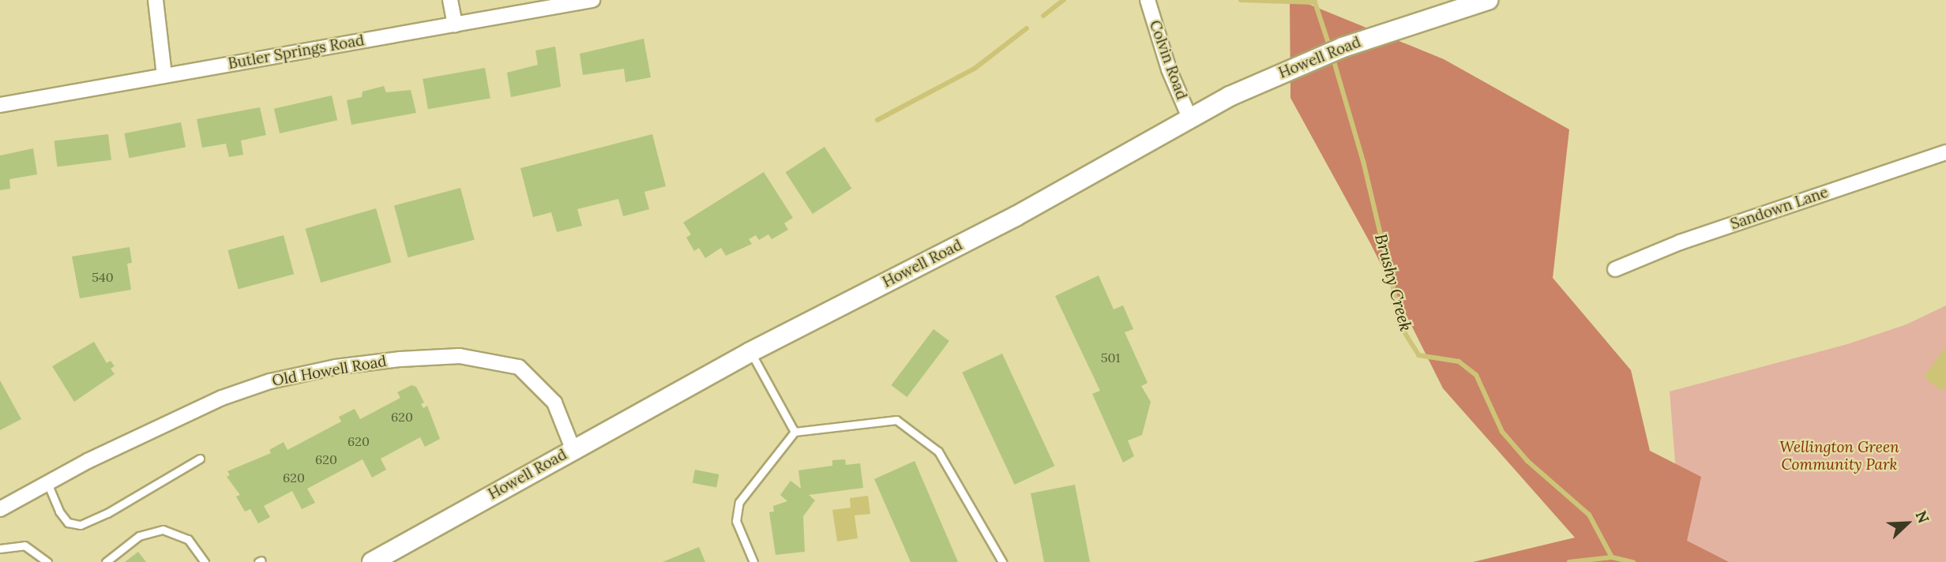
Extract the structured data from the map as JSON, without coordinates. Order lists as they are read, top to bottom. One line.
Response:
{"streets":{"main road":["Howell Road"],"street":["Butler Springs Road","Colvin Road","Sandown Lane","Old Howell Road"]},"crossings":[["Howell Road","Colvin Road"],["Howell Road","Old Howell Road"]],"water":["Brushy Creek"],"parks":["Wellington Green Community Park"],"house_numbers":["540","501","620","620","620","620"],"north":"top right"}
